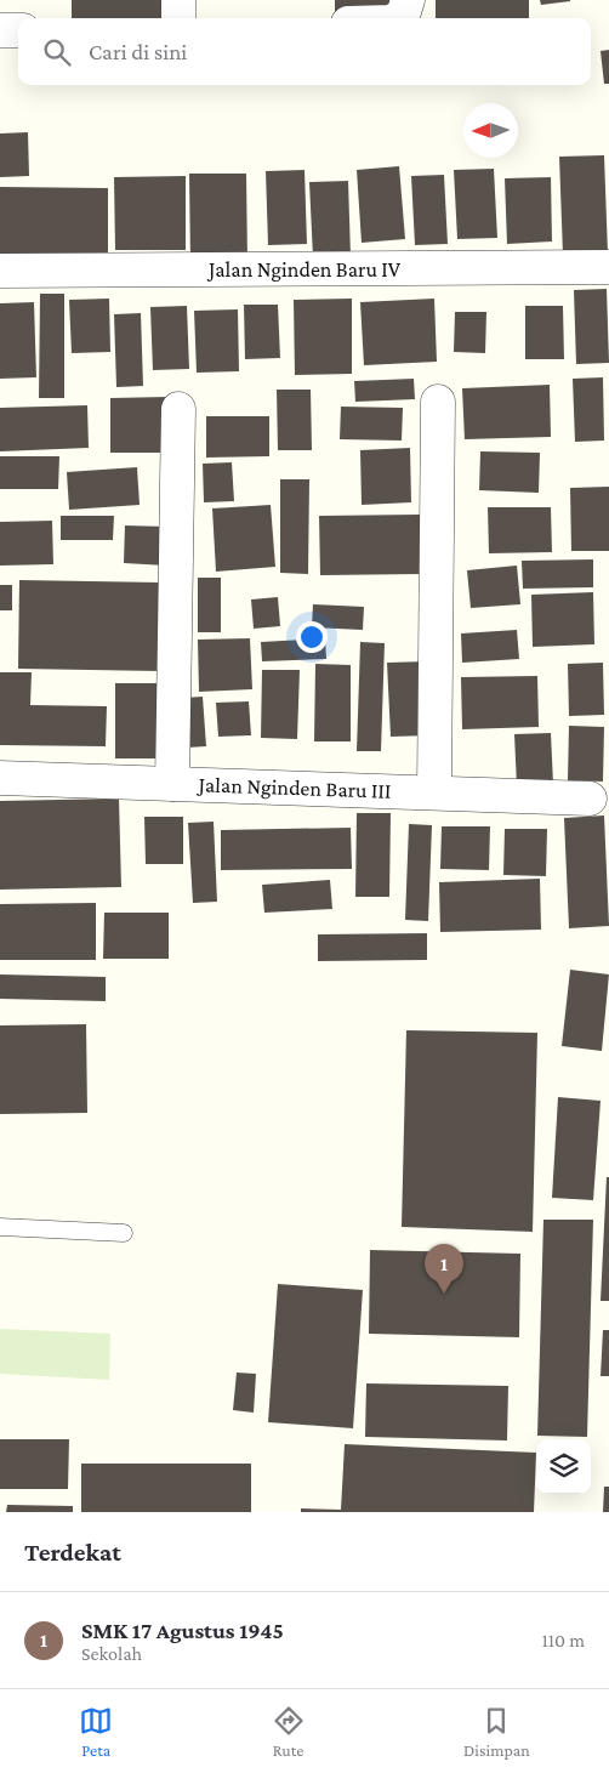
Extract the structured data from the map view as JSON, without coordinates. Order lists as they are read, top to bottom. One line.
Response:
{"streets":{"street":["Jalan Nginden Baru IV","Jalan Nginden Baru III"]},"north":"left","page":{"search":"Cari di sini","pins":"1","heading":"Terdekat","list":[{"mark":"1","name":"SMK 17 Agustus 1945","note":"Sekolah","value":"110 m"}],"nav":["Peta","Rute","Disimpan"]}}
